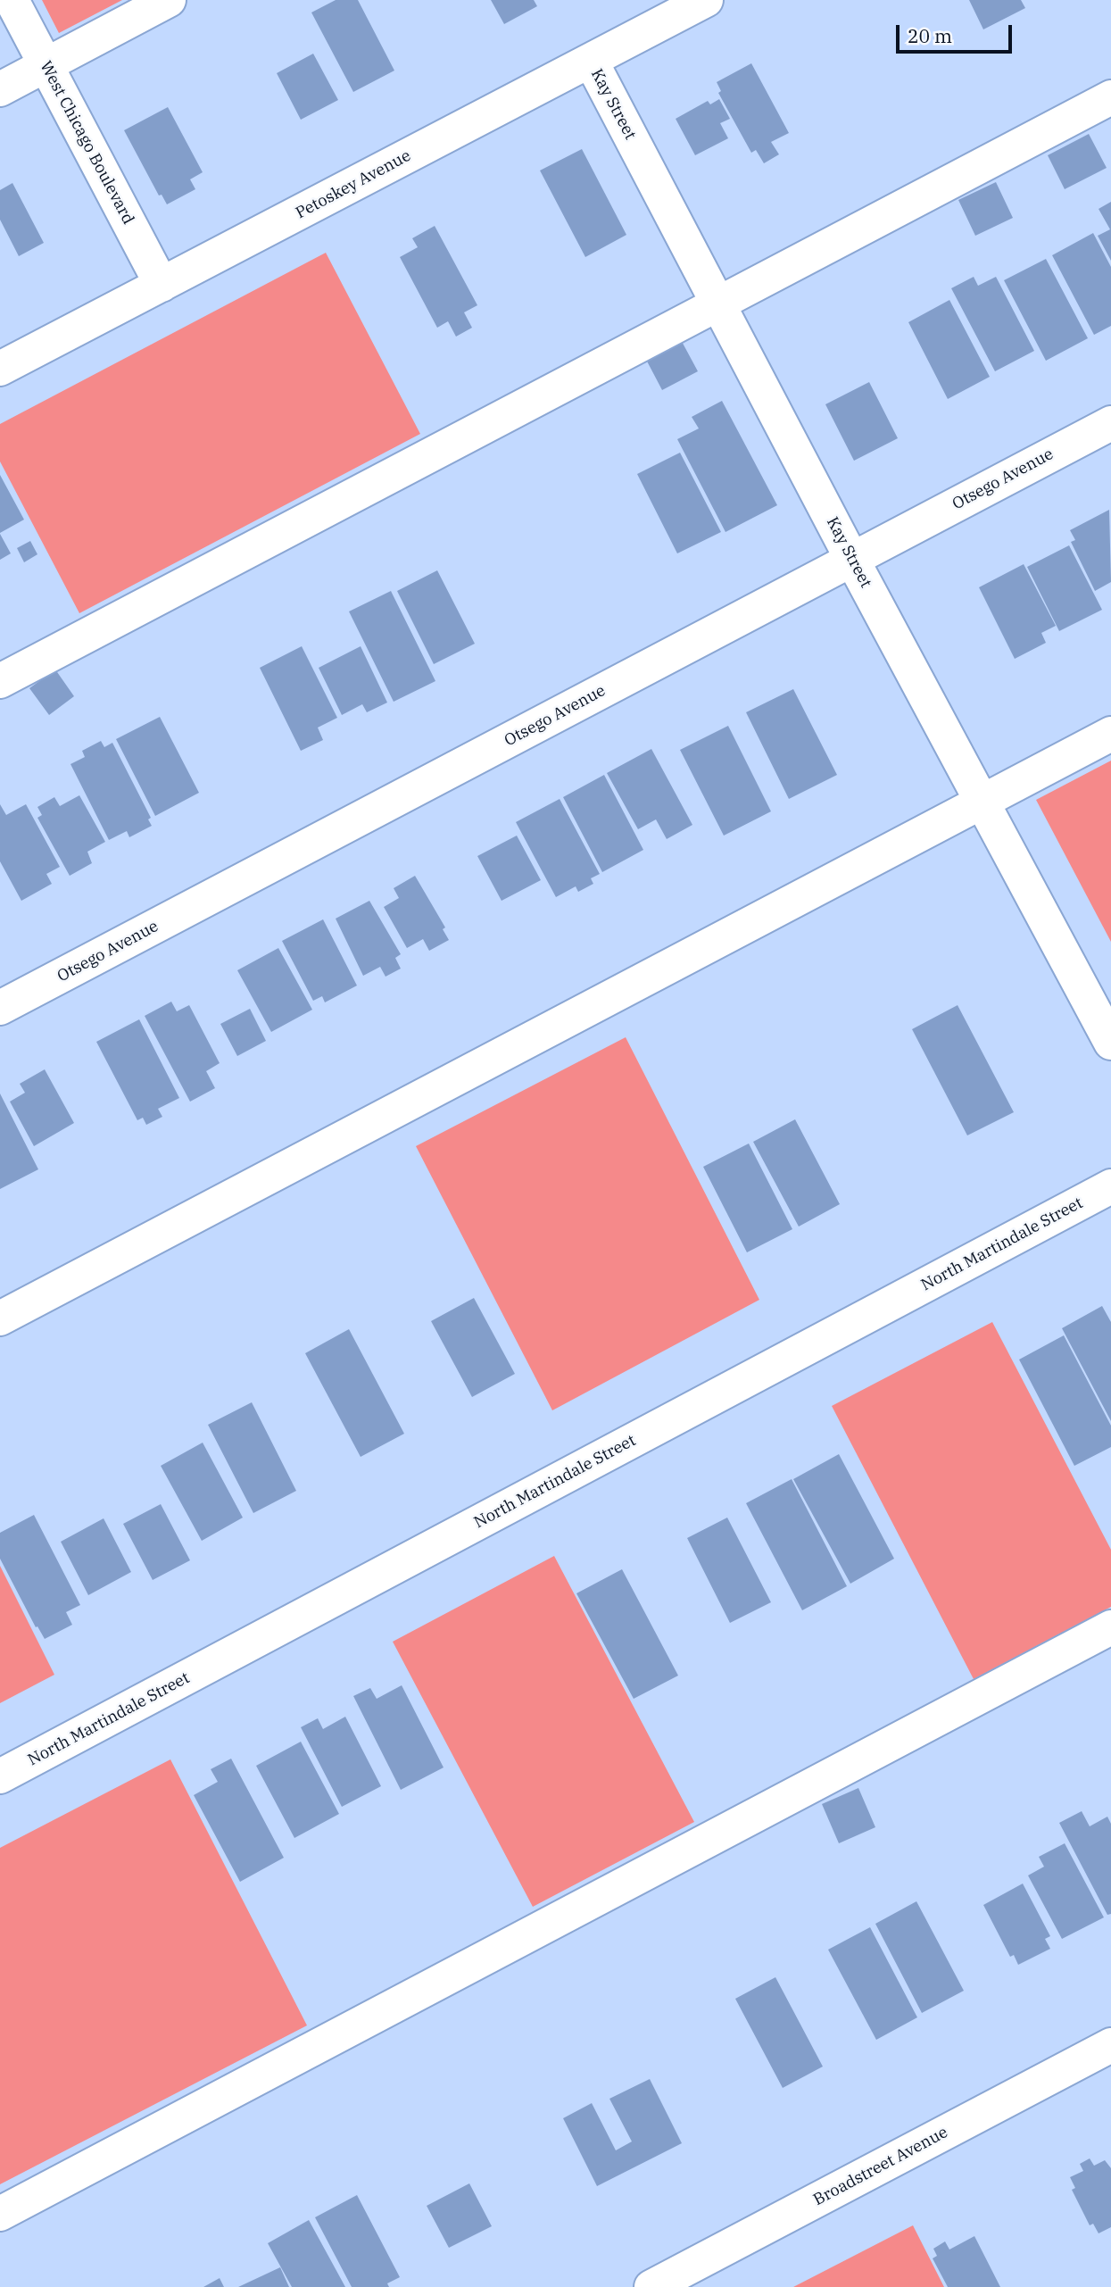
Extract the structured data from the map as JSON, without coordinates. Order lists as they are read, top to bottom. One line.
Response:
{"streets":{"street":["Kay Street","West Chicago Boulevard","Petoskey Avenue","Otsego Avenue","North Martindale Street","Broadstreet Avenue"]},"crossings":[["Kay Street","Petoskey Avenue"],["Kay Street","Otsego Avenue"],["West Chicago Boulevard","Petoskey Avenue"]],"scale_bar":"20 m"}
